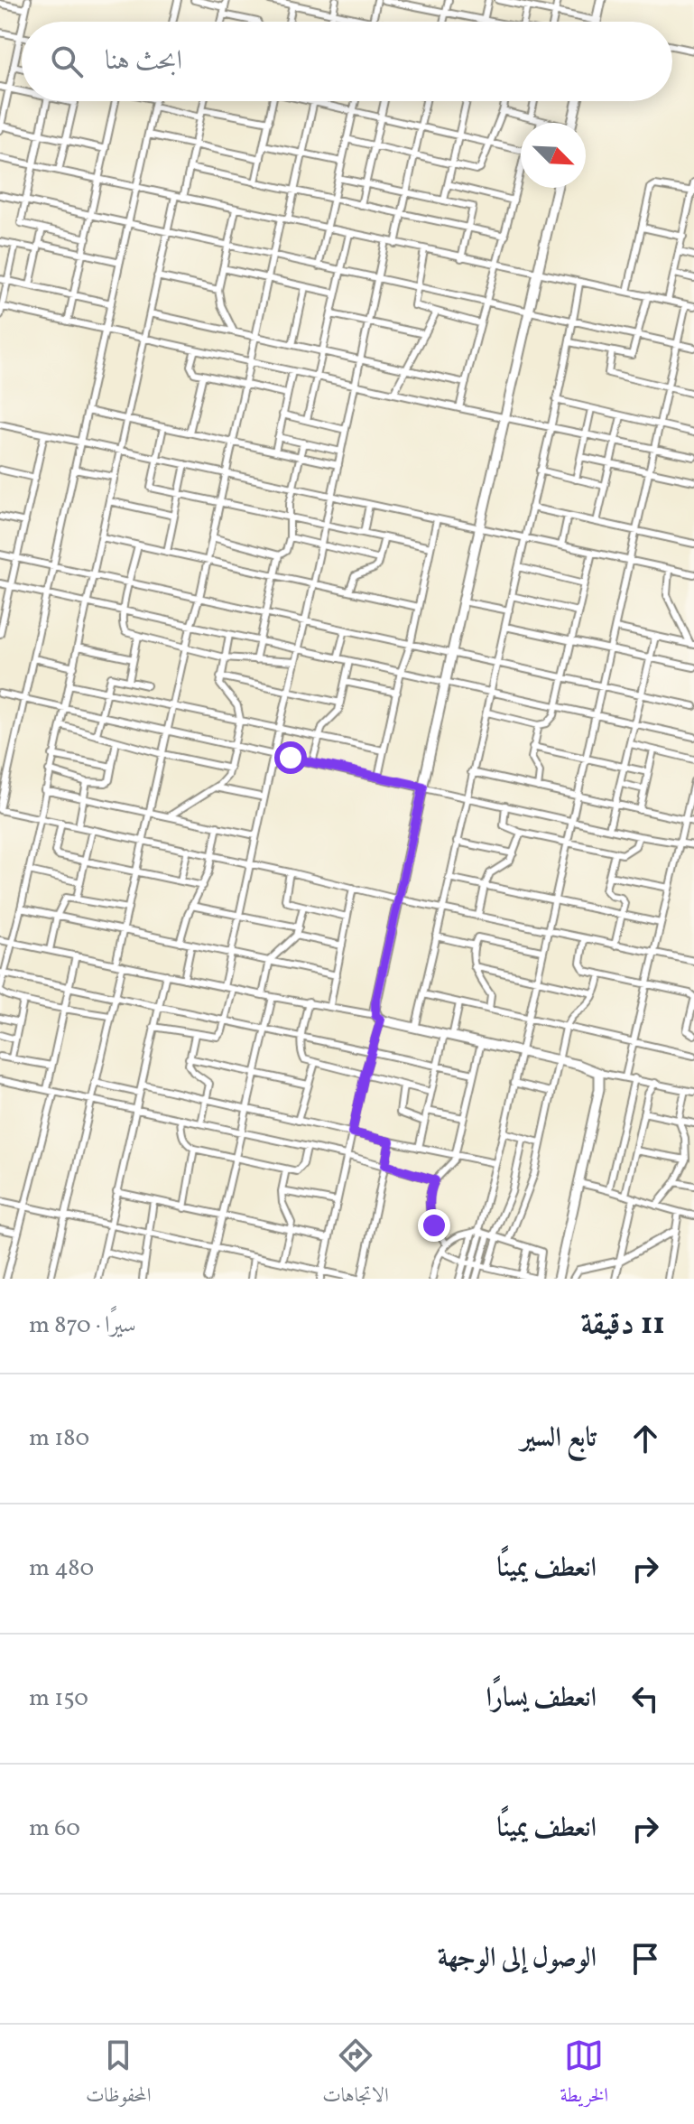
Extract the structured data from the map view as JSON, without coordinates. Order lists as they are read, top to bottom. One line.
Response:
{"north":"bottom right","page":{"search":"ابحث هنا","heading":["11 دقيقة","سيرًا · 870 m"],"list":[["تابع السير","180 m"],["انعطف يمينًا","480 m"],["انعطف يسارًا","150 m"],["انعطف يمينًا","60 m"],"الوصول إلى الوجهة"],"nav":["الخريطة","الاتجاهات","المحفوظات"]}}
